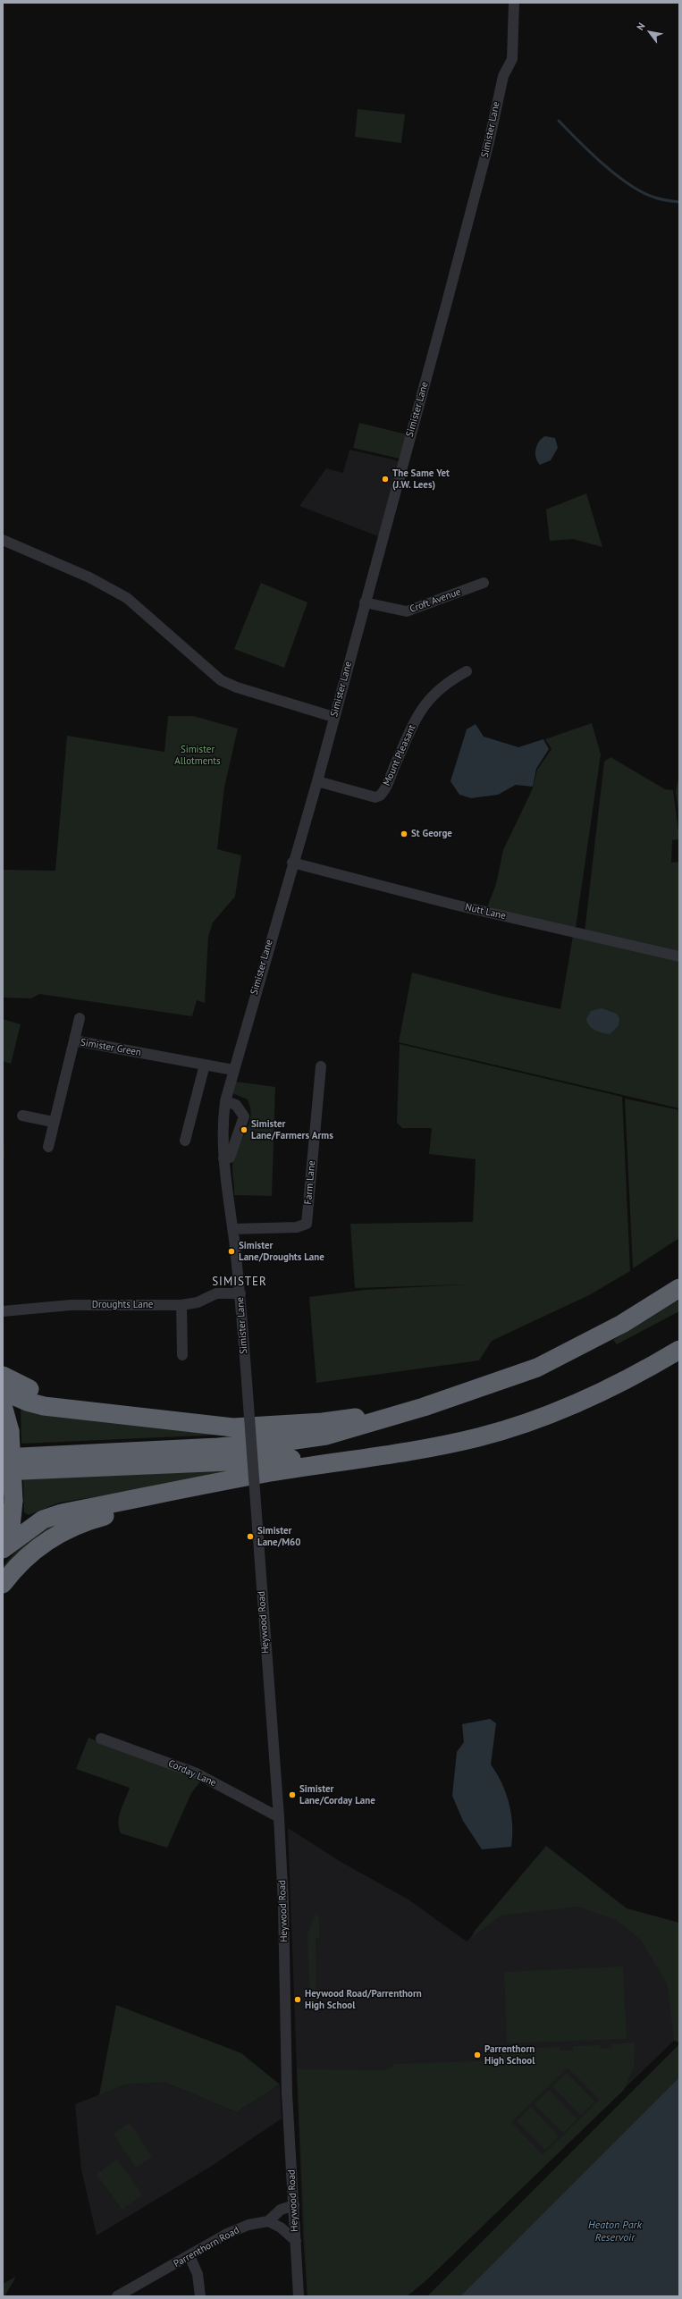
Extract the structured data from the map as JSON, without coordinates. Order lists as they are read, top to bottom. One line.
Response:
{"streets":{"street":["Simister Lane","Croft Avenue","Mount Pleasant","Nutt Lane","Simister Green","Farm Lane","Droughts Lane","Heywood Road","Corday Lane","Parrenthorn Road"]},"crossings":[["Simister Lane","Croft Avenue"],["Simister Lane","Mount Pleasant"],["Simister Lane","Nutt Lane"],["Simister Lane","Simister Green"],["Simister Lane","Farm Lane"],["Simister Lane","Droughts Lane"],["Simister Lane","Heywood Road"],["Heywood Road","Corday Lane"]],"districts":["SIMISTER"],"water":["Heaton Park Reservoir"],"parks":["Simister Allotments"],"places":["The Same Yet (J.W. Lees)","St George","Simister Lane/Farmers Arms","Simister Lane/Droughts Lane","Simister Lane/M60","Simister Lane/Corday Lane","Heywood Road/Parrenthorn High School","Parrenthorn High School"],"north":"top left"}
